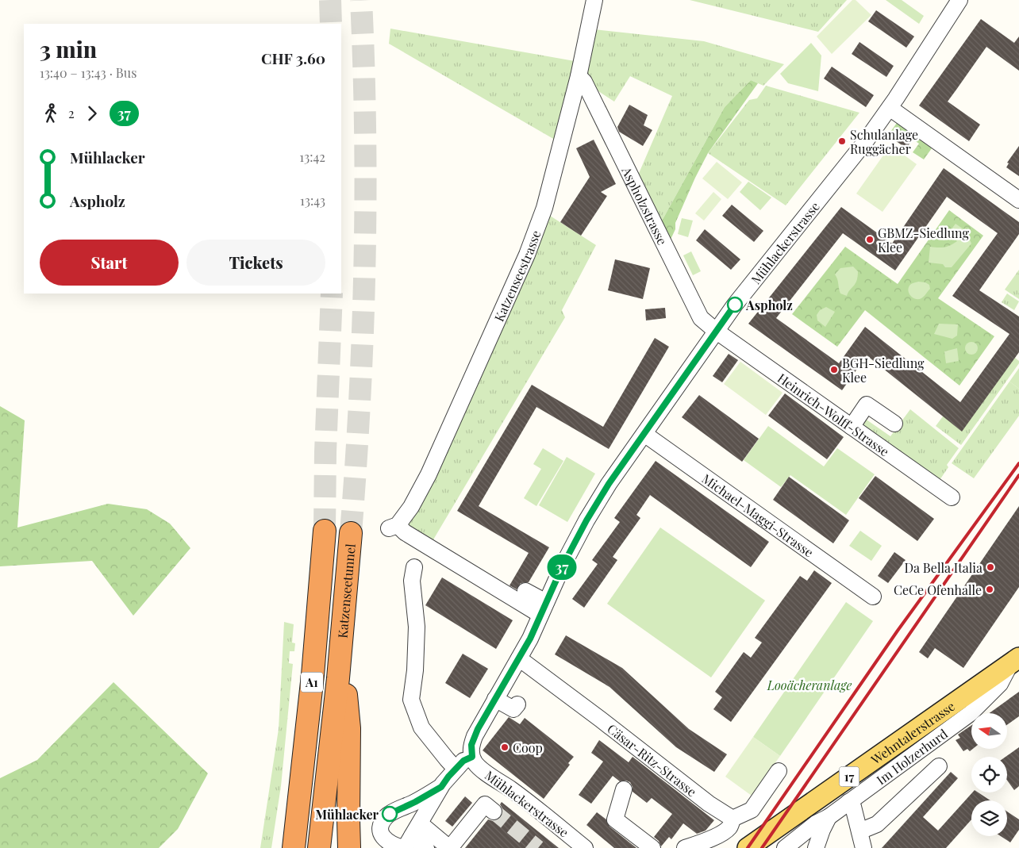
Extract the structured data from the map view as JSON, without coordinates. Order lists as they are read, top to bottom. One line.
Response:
{"streets":{"highway":["Katzenseetunnel","A1"],"main road":["Wehntalerstrasse","17"],"street":["Aspholzstrasse","Mühlackerstrasse","Katzenseestrasse","Heinrich-Wolff-Strasse","Michael-Maggi-Strasse","Im Holzerhurd","Cäsar-Ritz-Strasse"]},"crossings":[["Aspholzstrasse","Mühlackerstrasse"],["Aspholzstrasse","Katzenseestrasse"],["Aspholzstrasse","Heinrich-Wolff-Strasse"],["Mühlackerstrasse","Katzenseestrasse"],["Mühlackerstrasse","Heinrich-Wolff-Strasse"],["Mühlackerstrasse","Michael-Maggi-Strasse"],["Mühlackerstrasse","Cäsar-Ritz-Strasse"],["Katzenseetunnel","A1"],["Wehntalerstrasse","Im Holzerhurd"]],"parks":["Looächeranlage"],"places":["Schulanlage Ruggächer","GBMZ-Siedlung Klee","Aspholz","BGH-Siedlung Klee","Da Bella Italia","CeCe Ofenhalle","Coop","Mühlacker"],"lines":["bus line 37"],"north":"left","page":{"on_map":"37","heading":["3 min","13:40 – 13:43 · Bus","CHF 3.60"],"legs":["2","37"],"list":[{"name":"Mühlacker","value":"13:42"},{"name":"Aspholz","value":"13:43"}],"buttons":["Start","Tickets"]}}
